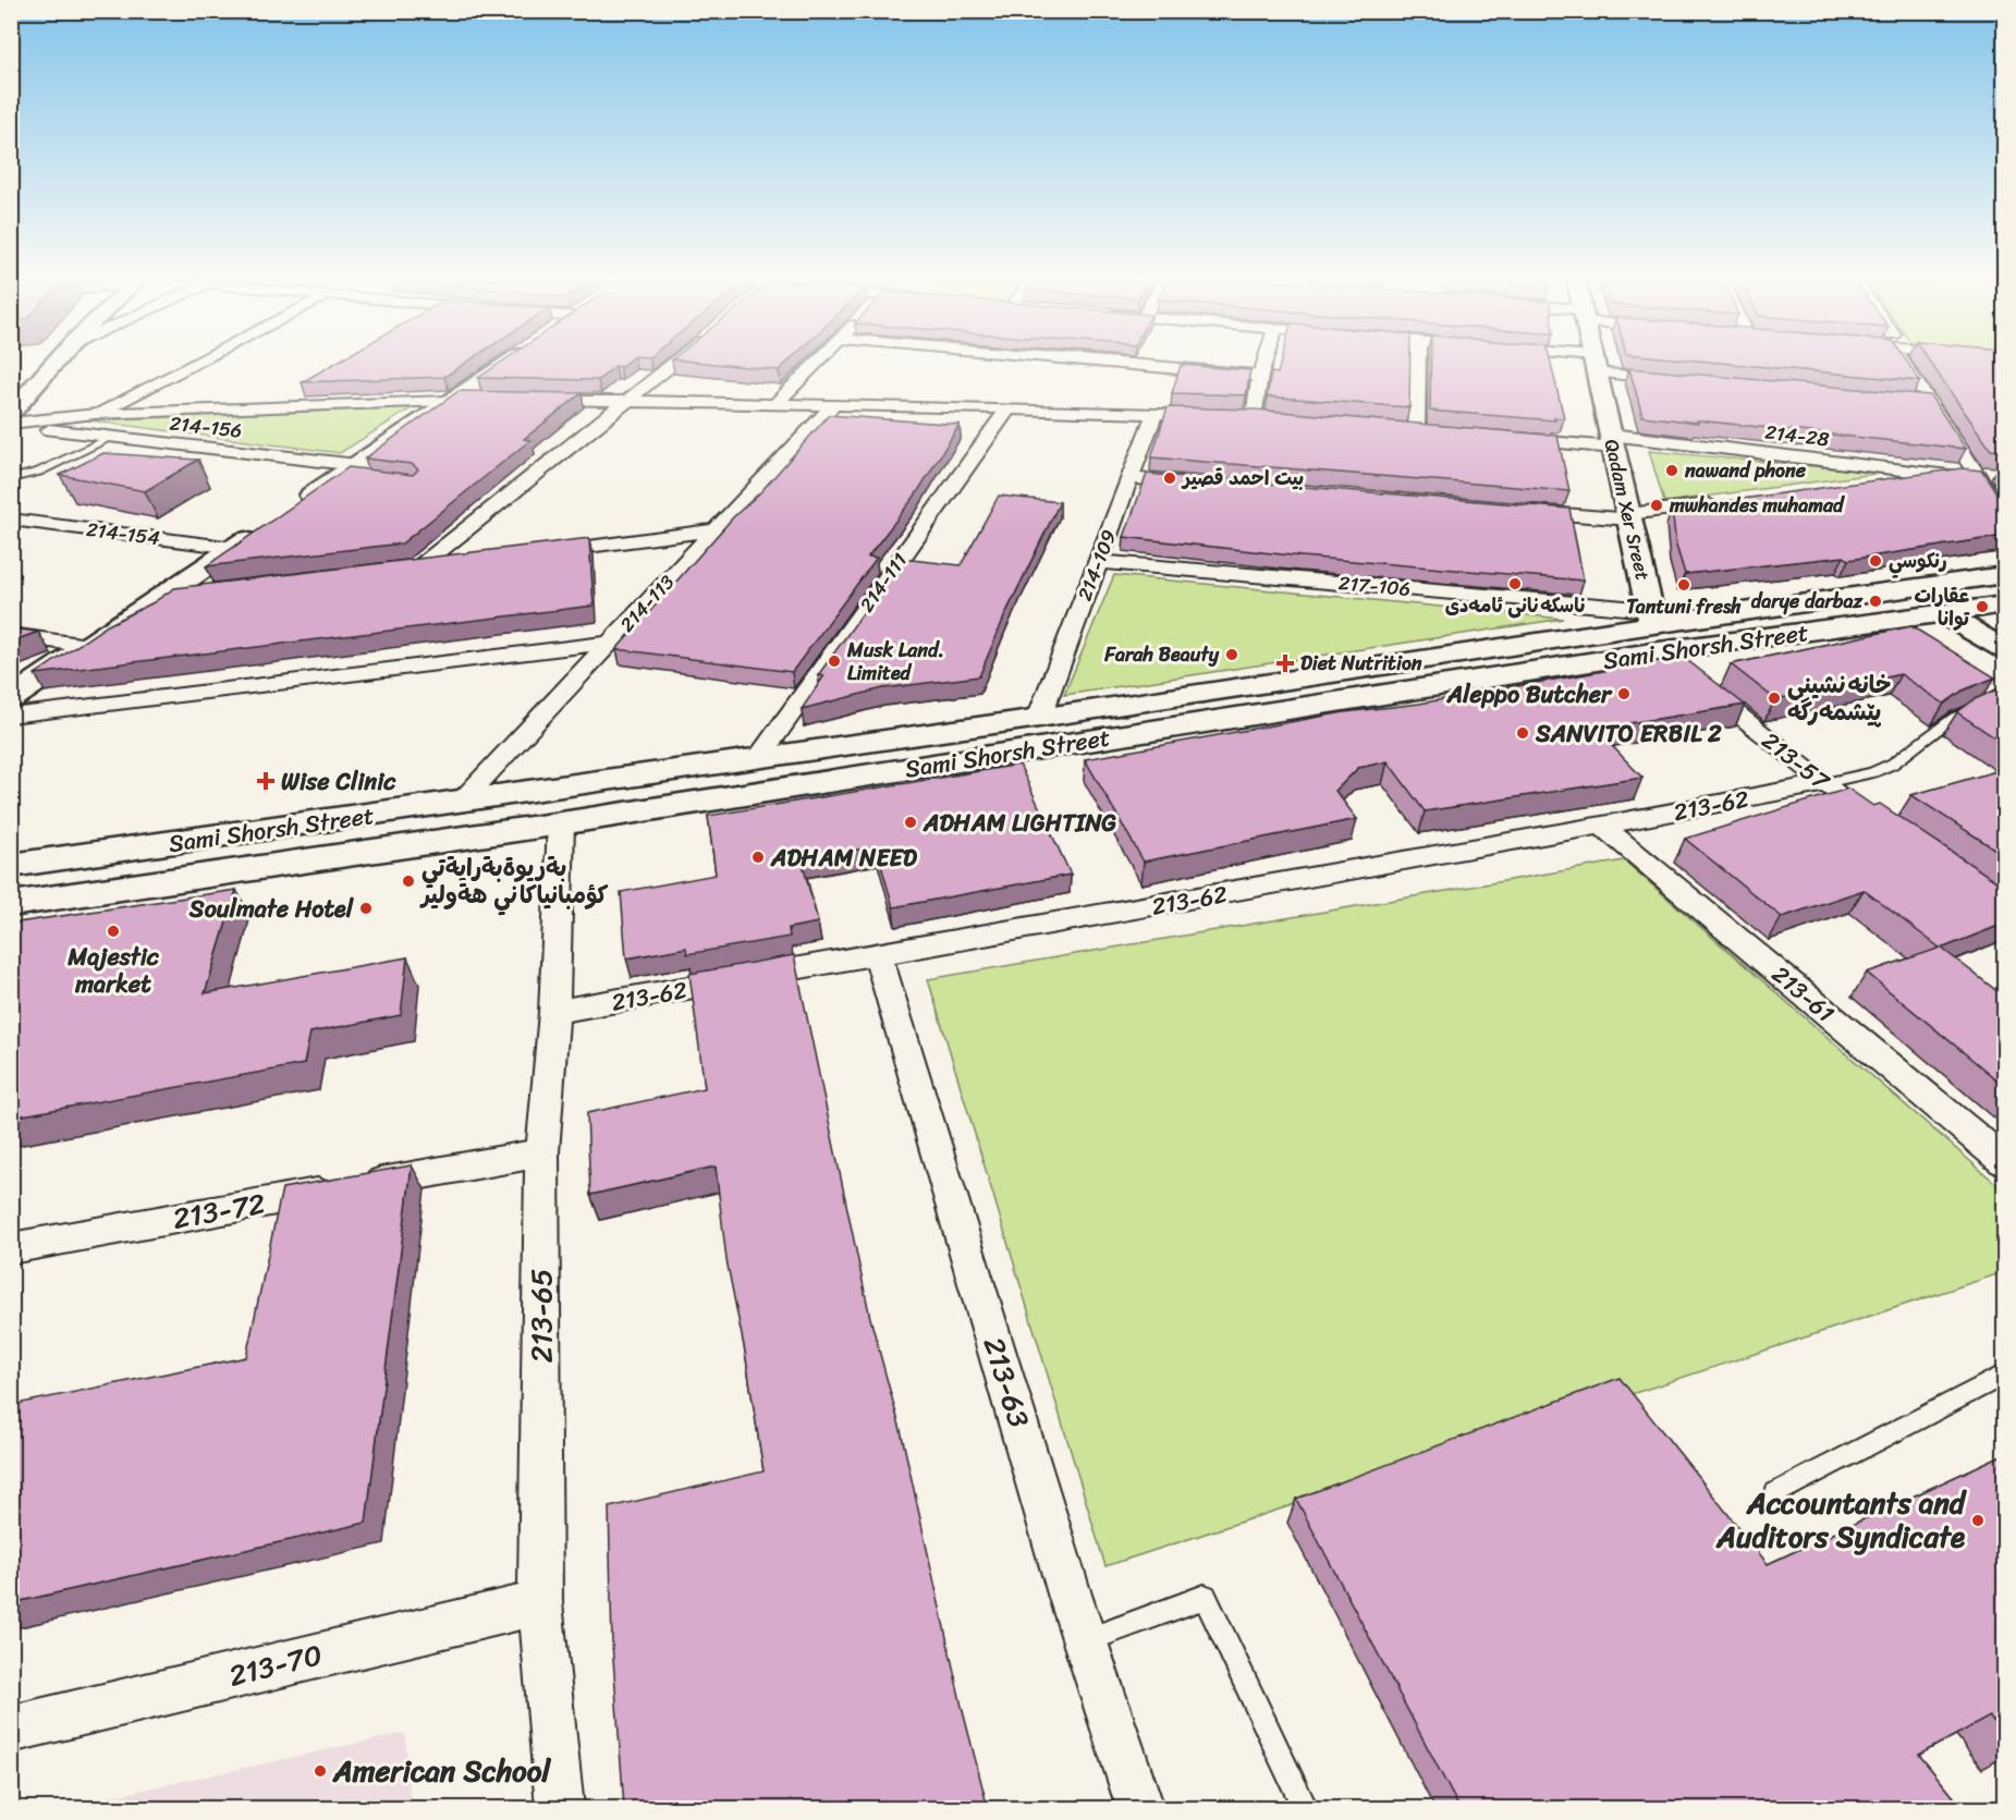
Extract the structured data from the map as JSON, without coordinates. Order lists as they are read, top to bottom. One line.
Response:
{"streets":{"main road":["Qadam Xer Sreet","Sami Shorsh Street"],"street":["214-156","214-28","214-154","214-109","214-111","217-106","214-113","213-57","213-62","213-61","213-72","213-65","213-63","213-70"]},"crossings":[["214-28","Qadam Xer Sreet"],["Qadam Xer Sreet","217-106"],["Qadam Xer Sreet","Sami Shorsh Street"],["Qadam Xer Sreet","213-57"],["214-109","217-106"],["214-109","Sami Shorsh Street"],["214-111","Sami Shorsh Street"],["217-106","Sami Shorsh Street"],["217-106","213-57"],["214-113","Sami Shorsh Street"],["Sami Shorsh Street","213-57"],["Sami Shorsh Street","213-65"],["213-57","213-62"],["213-62","213-61"],["213-62","213-65"],["213-62","213-63"],["213-72","213-65"],["213-65","213-70"]],"places":{"other":["nawand phone","بيت احمد قصير","mwhandes muhamad","رنكوسي","ناسکەنانی ئامەدی","Tantuni fresh","darye darbaz","عقارات توانا","Farah Beauty","Musk Land. Limited","Aleppo Butcher","خانەنشینی پێشمەرگە","SANVITO ERBIL 2","ADHAM LIGHTING","ADHAM NEED","بةريوةبةرايةتي كؤمبانياكاني هةولير","Soulmate Hotel","Majestic market","Accountants and Auditors Syndicate","American School"],"health":["Diet Nutrition","Wise Clinic"]}}
